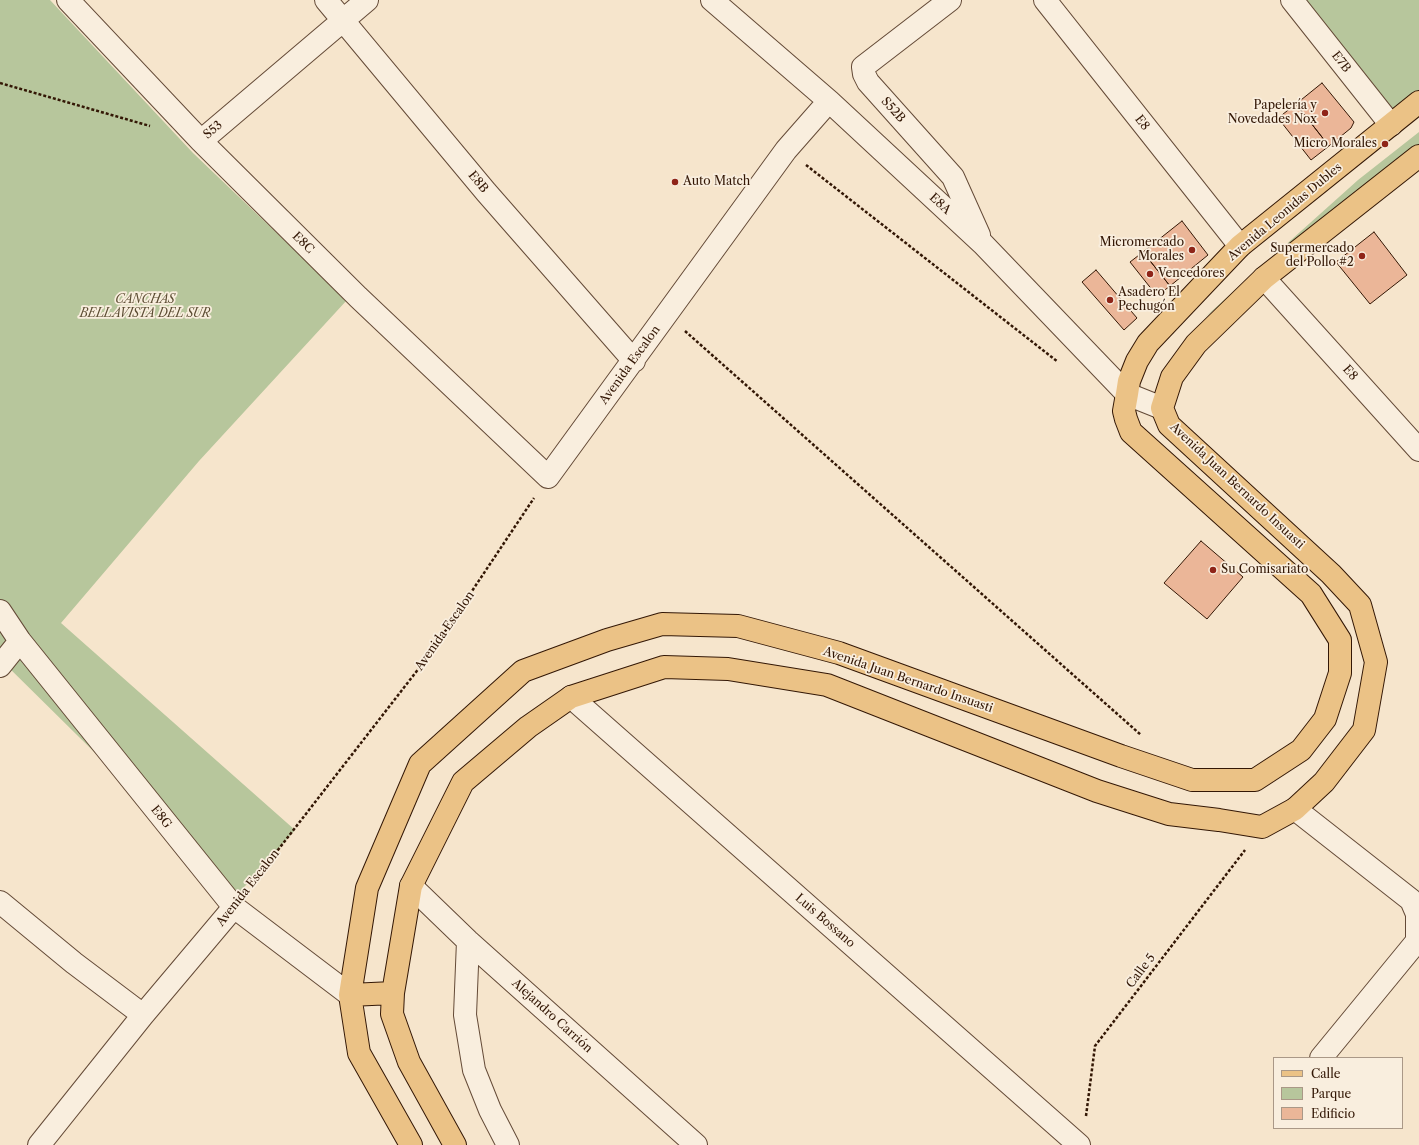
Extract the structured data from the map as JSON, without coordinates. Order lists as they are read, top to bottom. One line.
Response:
{"streets":{"main road":["Avenida Leonidas Dubles","Avenida Juan Bernardo Insuasti"],"street":["E7B","S52B","E8","S53","E8B","E8A","E8C","Avenida Escalon","E8G","Luis Bossano","Alejandro Carrión"],"path":["Calle 5"]},"crossings":[["E7B","Avenida Leonidas Dubles"],["S52B","E8A"],["E8","Avenida Leonidas Dubles"],["S53","E8B"],["S53","E8C"],["E8B","Avenida Escalon"],["E8A","Avenida Leonidas Dubles"],["E8A","Avenida Escalon"],["E8A","Avenida Juan Bernardo Insuasti"],["Avenida Leonidas Dubles","Avenida Juan Bernardo Insuasti"],["E8C","Avenida Escalon"],["Avenida Escalon","E8G"],["Avenida Juan Bernardo Insuasti","E8G"],["Avenida Juan Bernardo Insuasti","Calle 5"]],"parks":["CANCHAS BELLAVISTA DEL SUR"],"places":["Papelería y Novedades Nox","Micro Morales","Auto Match","Micromercado Morales","Supermercado del Pollo #2","Vencedores","Asadero El Pechugón","Su Comisariato"],"legend":["Calle","Parque","Edificio"]}
